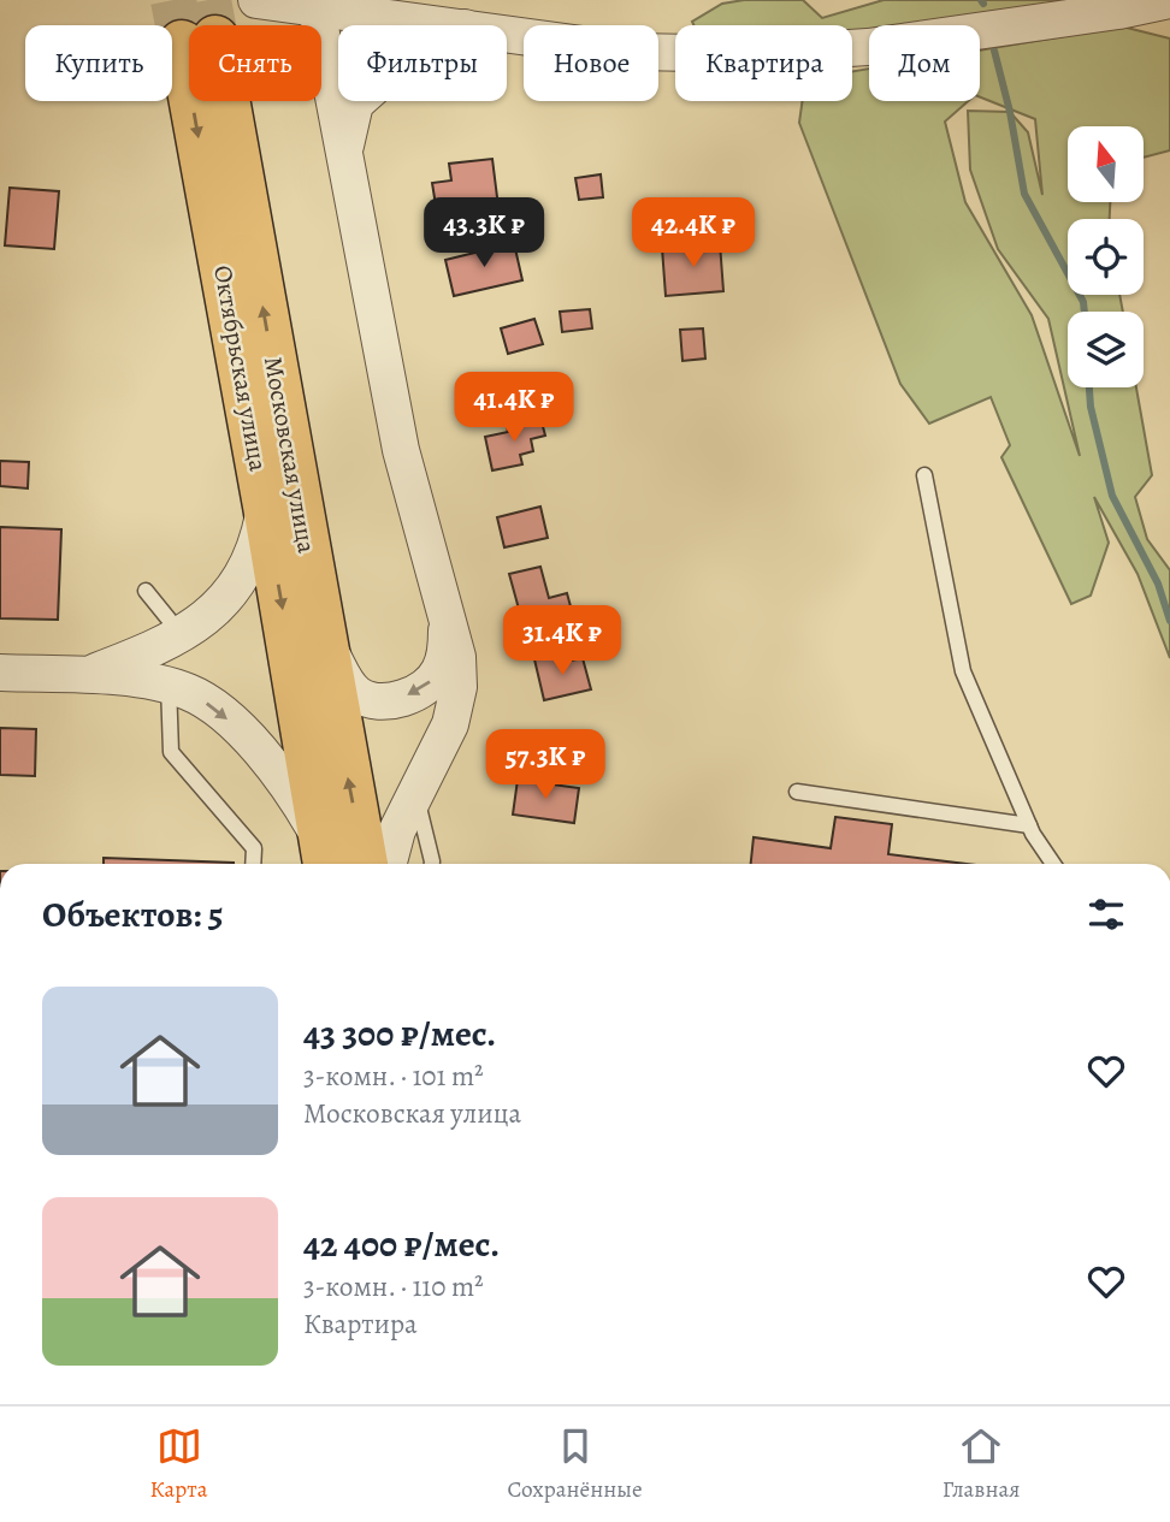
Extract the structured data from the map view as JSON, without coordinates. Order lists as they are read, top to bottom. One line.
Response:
{"streets":{"main road":["Октябрьская улица","Московская улица"]},"one_way":["Октябрьская улица","Московская улица"],"north":"top","page":{"chip":["Купить","Снять","Фильтры","Новое","Квартира","Дом"],"price":["43.3K ₽","42.4K ₽","41.4K ₽","31.4K ₽","57.3K ₽"],"heading":"Объектов: 5","list":[{"name":"43 300 ₽/мес.","note":"3-комн. · 101 m² · Московская улица"},{"name":"42 400 ₽/мес.","note":"3-комн. · 110 m² · Квартира"}],"tabs":["Карта","Сохранённые","Главная"]}}
